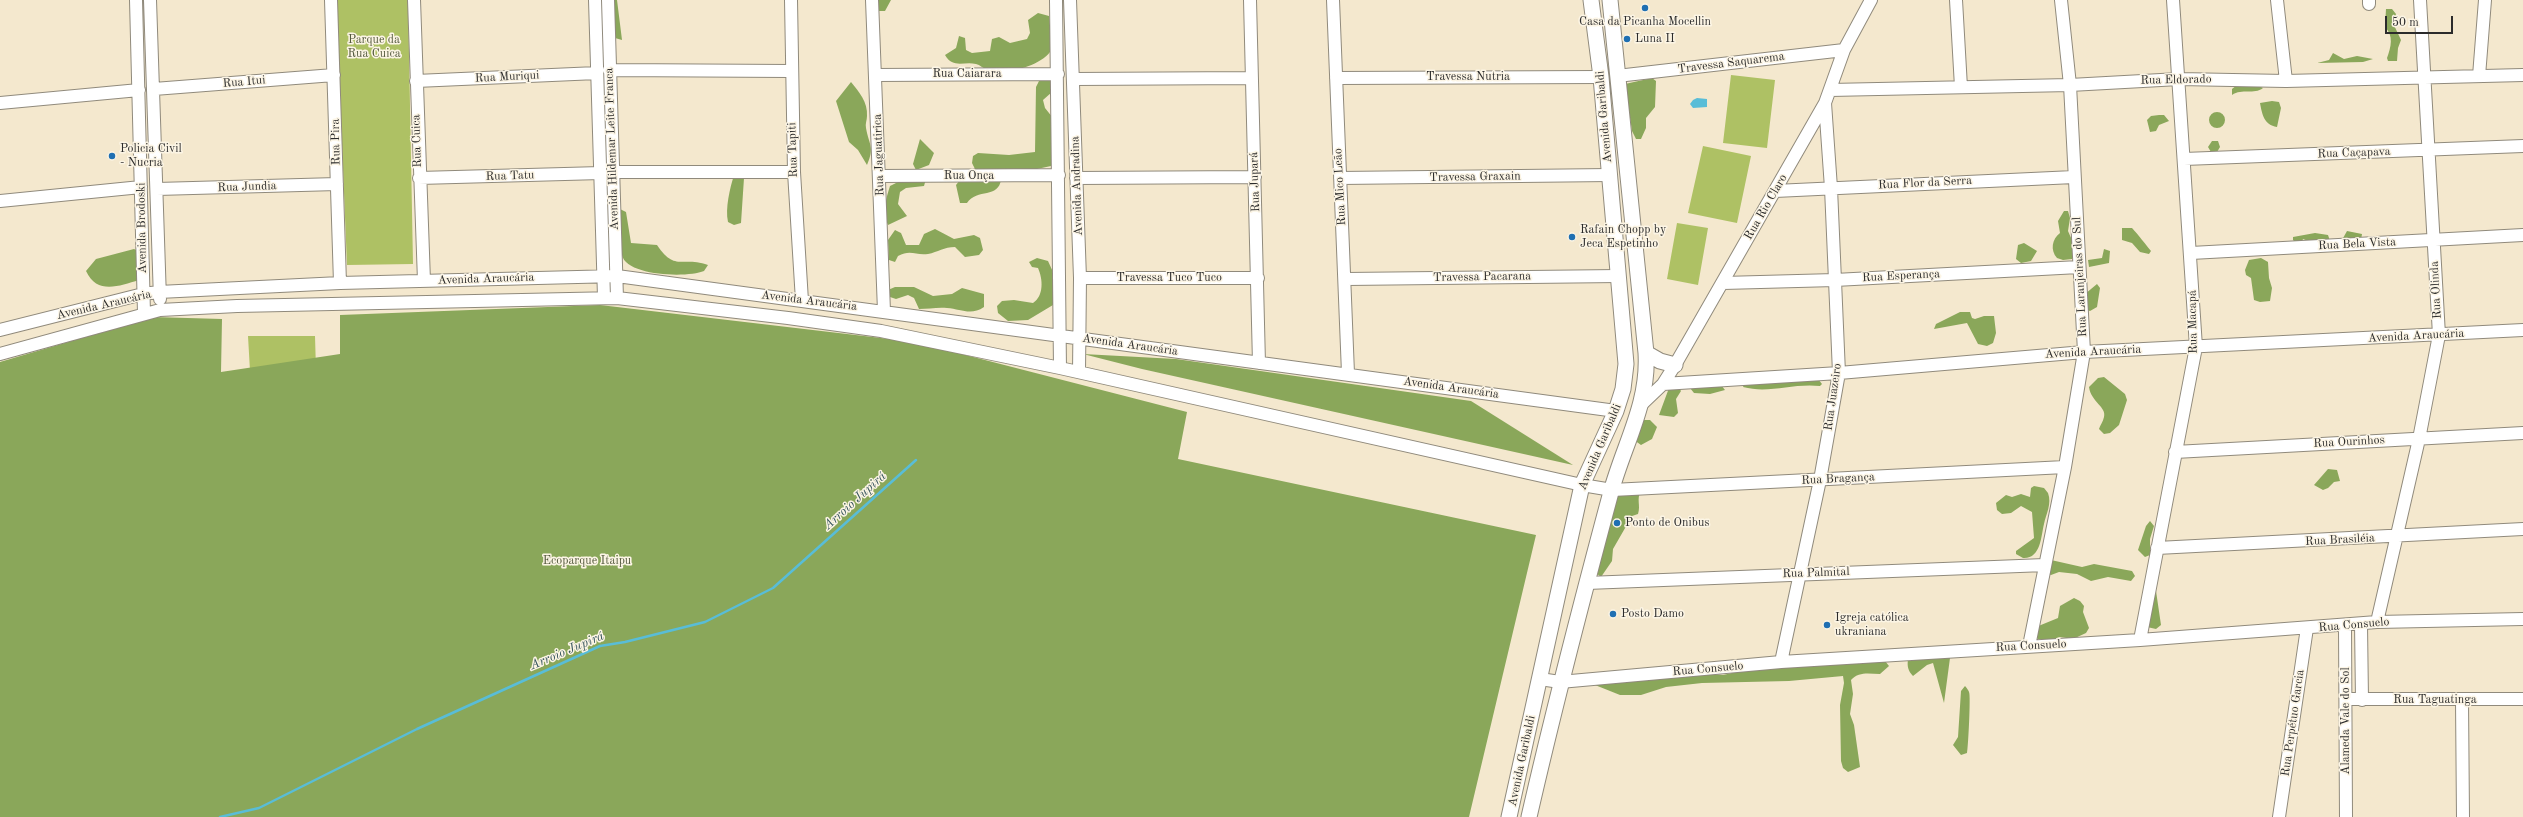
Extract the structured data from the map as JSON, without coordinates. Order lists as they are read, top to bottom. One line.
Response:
{"streets":{"main road":["Avenida Garibaldi"],"street":["Travessa Saquarema","Rua Caiarara","Rua Muriqui","Travessa Nutria","Rua Eldorado","Rua Itui","Rua Cuica","Rua Pira","Avenida Hildemar Leite Franca","Rua Tapiti","Rua Caçapava","Rua Jaguatirica","Rua Tatu","Rua Onça","Travessa Graxain","Rua Jupará","Rua Flor da Serra","Avenida Andradina","Rua Jundia","Rua Mico Leão","Rua Rio Claro","Avenida Brodoski","Rua Bela Vista","Rua Esperança","Travessa Pacarana","Rua Laranjeiras do Sul","Travessa Tuco Tuco","Avenida Araucária","Rua Olinda","Rua Macapá","Rua Juazeiro","Rua Ourinhos","Rua Bragança","Rua Brasiléia","Rua Palmital","Rua Consuelo","Rua Taguatinga","Alameda Vale do Sol","Rua Perpétuo Garcia"]},"crossings":[["Travessa Saquarema","Avenida Garibaldi"],["Travessa Saquarema","Rua Rio Claro"],["Rua Caiarara","Rua Jaguatirica"],["Rua Caiarara","Avenida Andradina"],["Rua Muriqui","Rua Cuica"],["Rua Muriqui","Avenida Hildemar Leite Franca"],["Rua Muriqui","Rua Tapiti"],["Travessa Nutria","Avenida Garibaldi"],["Travessa Nutria","Rua Mico Leão"],["Rua Eldorado","Rua Rio Claro"],["Rua Eldorado","Rua Laranjeiras do Sul"],["Rua Eldorado","Rua Olinda"],["Rua Eldorado","Rua Macapá"],["Rua Itui","Rua Pira"],["Rua Itui","Avenida Brodoski"],["Avenida Garibaldi","Travessa Graxain"],["Avenida Garibaldi","Rua Rio Claro"],["Avenida Garibaldi","Travessa Pacarana"],["Avenida Garibaldi","Avenida Araucária"],["Avenida Garibaldi","Rua Bragança"],["Avenida Garibaldi","Rua Palmital"],["Avenida Garibaldi","Rua Consuelo"],["Rua Cuica","Rua Tatu"],["Rua Cuica","Avenida Araucária"],["Rua Pira","Rua Jundia"],["Rua Pira","Avenida Araucária"],["Avenida Hildemar Leite Franca","Rua Tatu"],["Avenida Hildemar Leite Franca","Avenida Araucária"],["Rua Tapiti","Rua Tatu"],["Rua Tapiti","Avenida Araucária"],["Rua Caçapava","Rua Olinda"],["Rua Caçapava","Rua Macapá"],["Rua Jaguatirica","Rua Onça"],["Rua Jaguatirica","Avenida Araucária"],["Rua Onça","Avenida Andradina"],["Travessa Graxain","Rua Mico Leão"],["Rua Jupará","Travessa Tuco Tuco"],["Rua Jupará","Avenida Araucária"],["Rua Flor da Serra","Rua Rio Claro"],["Rua Flor da Serra","Rua Laranjeiras do Sul"],["Rua Flor da Serra","Rua Juazeiro"],["Avenida Andradina","Travessa Tuco Tuco"],["Avenida Andradina","Avenida Araucária"],["Rua Jundia","Avenida Brodoski"],["Rua Mico Leão","Travessa Pacarana"],["Rua Mico Leão","Avenida Araucária"],["Rua Rio Claro","Rua Esperança"],["Rua Rio Claro","Avenida Araucária"],["Rua Rio Claro","Rua Juazeiro"],["Avenida Brodoski","Avenida Araucária"],["Rua Bela Vista","Rua Olinda"],["Rua Bela Vista","Rua Macapá"],["Rua Esperança","Rua Laranjeiras do Sul"],["Rua Esperança","Rua Juazeiro"],["Rua Laranjeiras do Sul","Avenida Araucária"],["Rua Laranjeiras do Sul","Rua Bragança"],["Rua Laranjeiras do Sul","Rua Palmital"],["Rua Laranjeiras do Sul","Rua Consuelo"],["Avenida Araucária","Rua Olinda"],["Avenida Araucária","Rua Macapá"],["Avenida Araucária","Rua Juazeiro"],["Avenida Araucária","Rua Bragança"],["Rua Olinda","Rua Ourinhos"],["Rua Olinda","Rua Brasiléia"],["Rua Olinda","Rua Consuelo"],["Rua Macapá","Rua Ourinhos"],["Rua Macapá","Rua Brasiléia"],["Rua Macapá","Rua Consuelo"],["Rua Juazeiro","Rua Bragança"],["Rua Juazeiro","Rua Palmital"],["Rua Juazeiro","Rua Consuelo"],["Rua Consuelo","Alameda Vale do Sol"],["Rua Consuelo","Rua Perpétuo Garcia"],["Rua Taguatinga","Alameda Vale do Sol"]],"water":["Arroio Jupirá"],"parks":["Parque da Rua Cuica","Ecoparque Itaipu"],"places":["Casa da Picanha Mocellin","Luna II","Policia Civil - Nucria","Rafain Chopp by Jeca Espetinho","Ponto de Onibus","Posto Damo","Igreja católica ukraniana"],"scale_bar":"50 m"}
